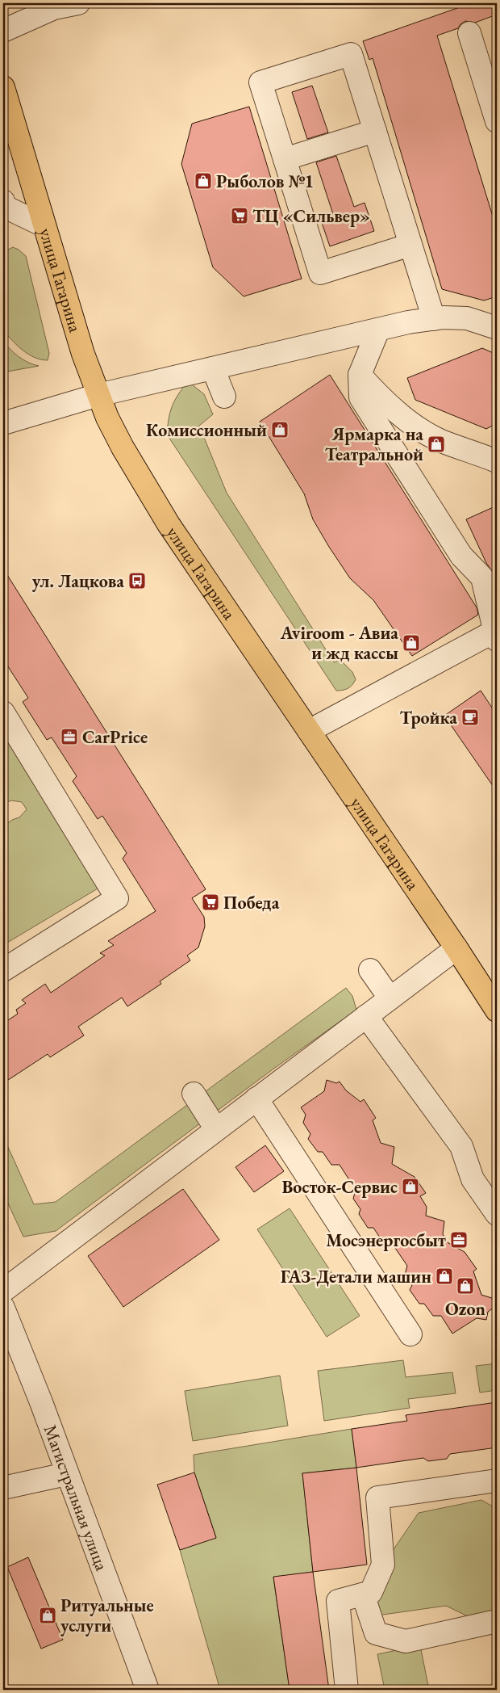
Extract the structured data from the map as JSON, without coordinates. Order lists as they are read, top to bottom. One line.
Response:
{"streets":{"main road":["улица Гагарина"],"street":["Магистральная улица"]},"places":{"shop":["Рыболов №1","Комиссионный","Ярмарка на Театральной","Aviroom - Авиа и жд кассы","Восток-Сервис","ГАЗ-Детали машин","Ozon","Ритуальные услуги"],"supermarket":["ТЦ «Сильвер»","Победа"],"bus stop":["ул. Лацкова"],"cafe":["Тройка"],"office":["CarPrice","Мосэнергосбыт"]}}
